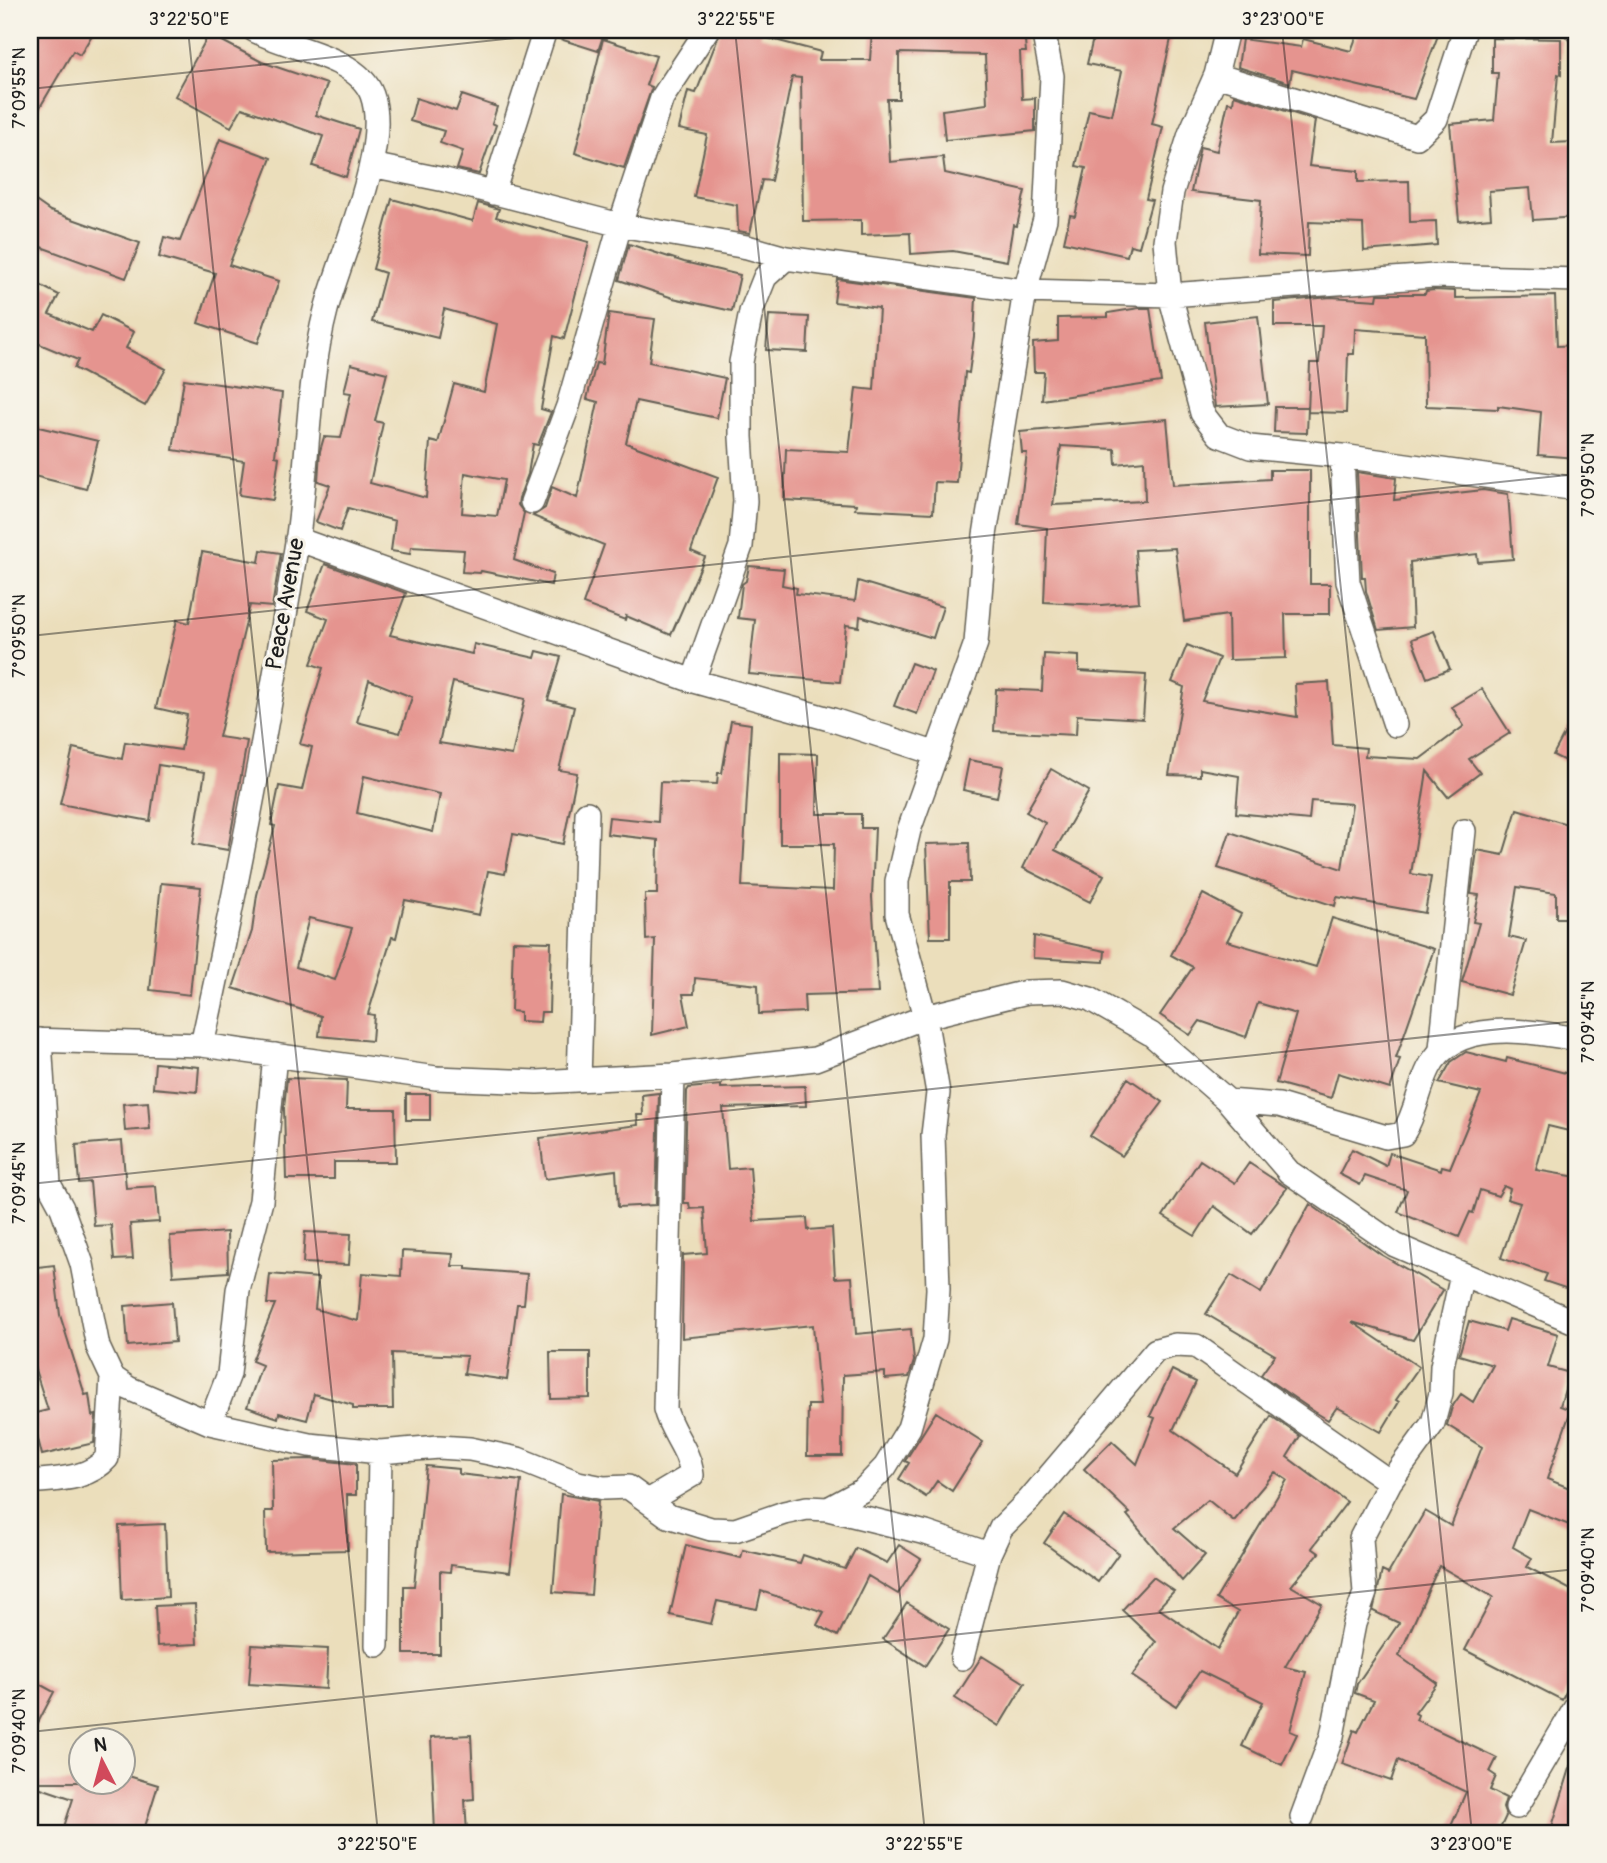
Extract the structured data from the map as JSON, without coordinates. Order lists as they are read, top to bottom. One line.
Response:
{"streets":{"street":["Peace Avenue"]},"north":"top","coordinates":["3°22'50\"E","3°22'55\"E","3°23'00\"E","7°09'55\"N","7°09'50\"N","7°09'45\"N","7°09'40\"N"]}
